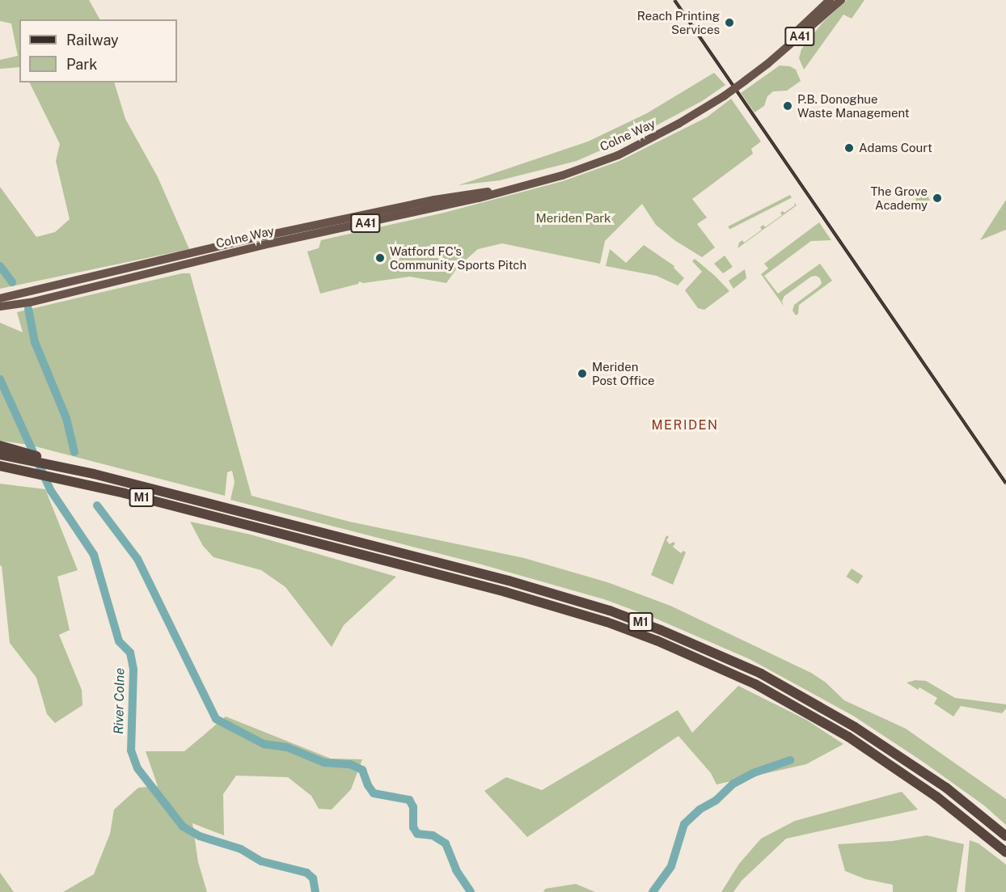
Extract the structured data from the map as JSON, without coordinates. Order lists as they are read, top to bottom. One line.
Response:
{"streets":{"highway":["A41","Colne Way","M1"]},"districts":["MERIDEN"],"water":["River Colne"],"parks":["Meriden Park"],"places":["Reach Printing Services","P.B. Donoghue Waste Management","Adams Court","The Grove Academy","Watford FC's Community Sports Pitch","Meriden Post Office"],"legend":["Railway","Park"]}
